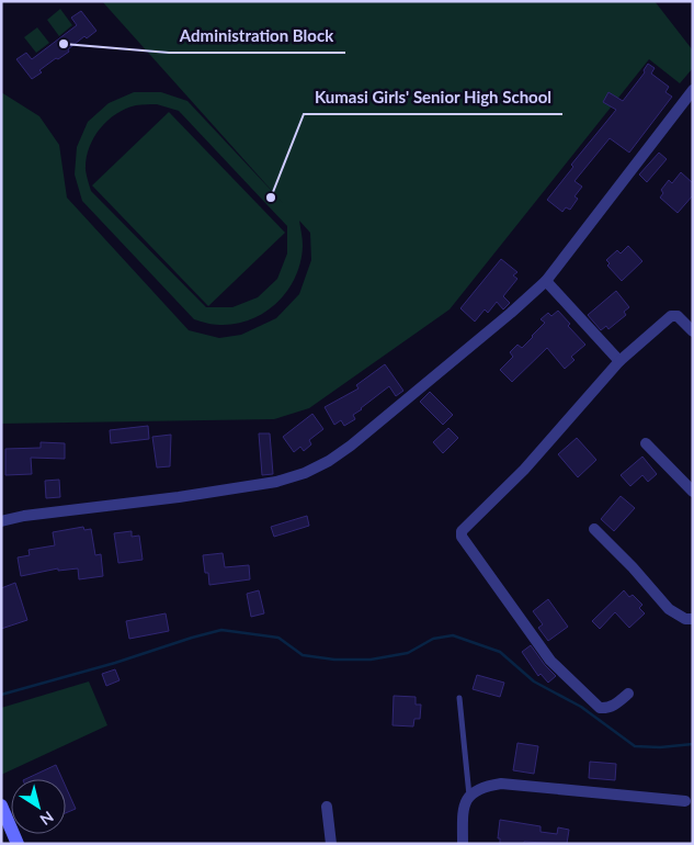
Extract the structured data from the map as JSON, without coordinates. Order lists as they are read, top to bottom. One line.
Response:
{"places":["Administration Block","Kumasi Girls' Senior High School"],"north":"bottom right"}
